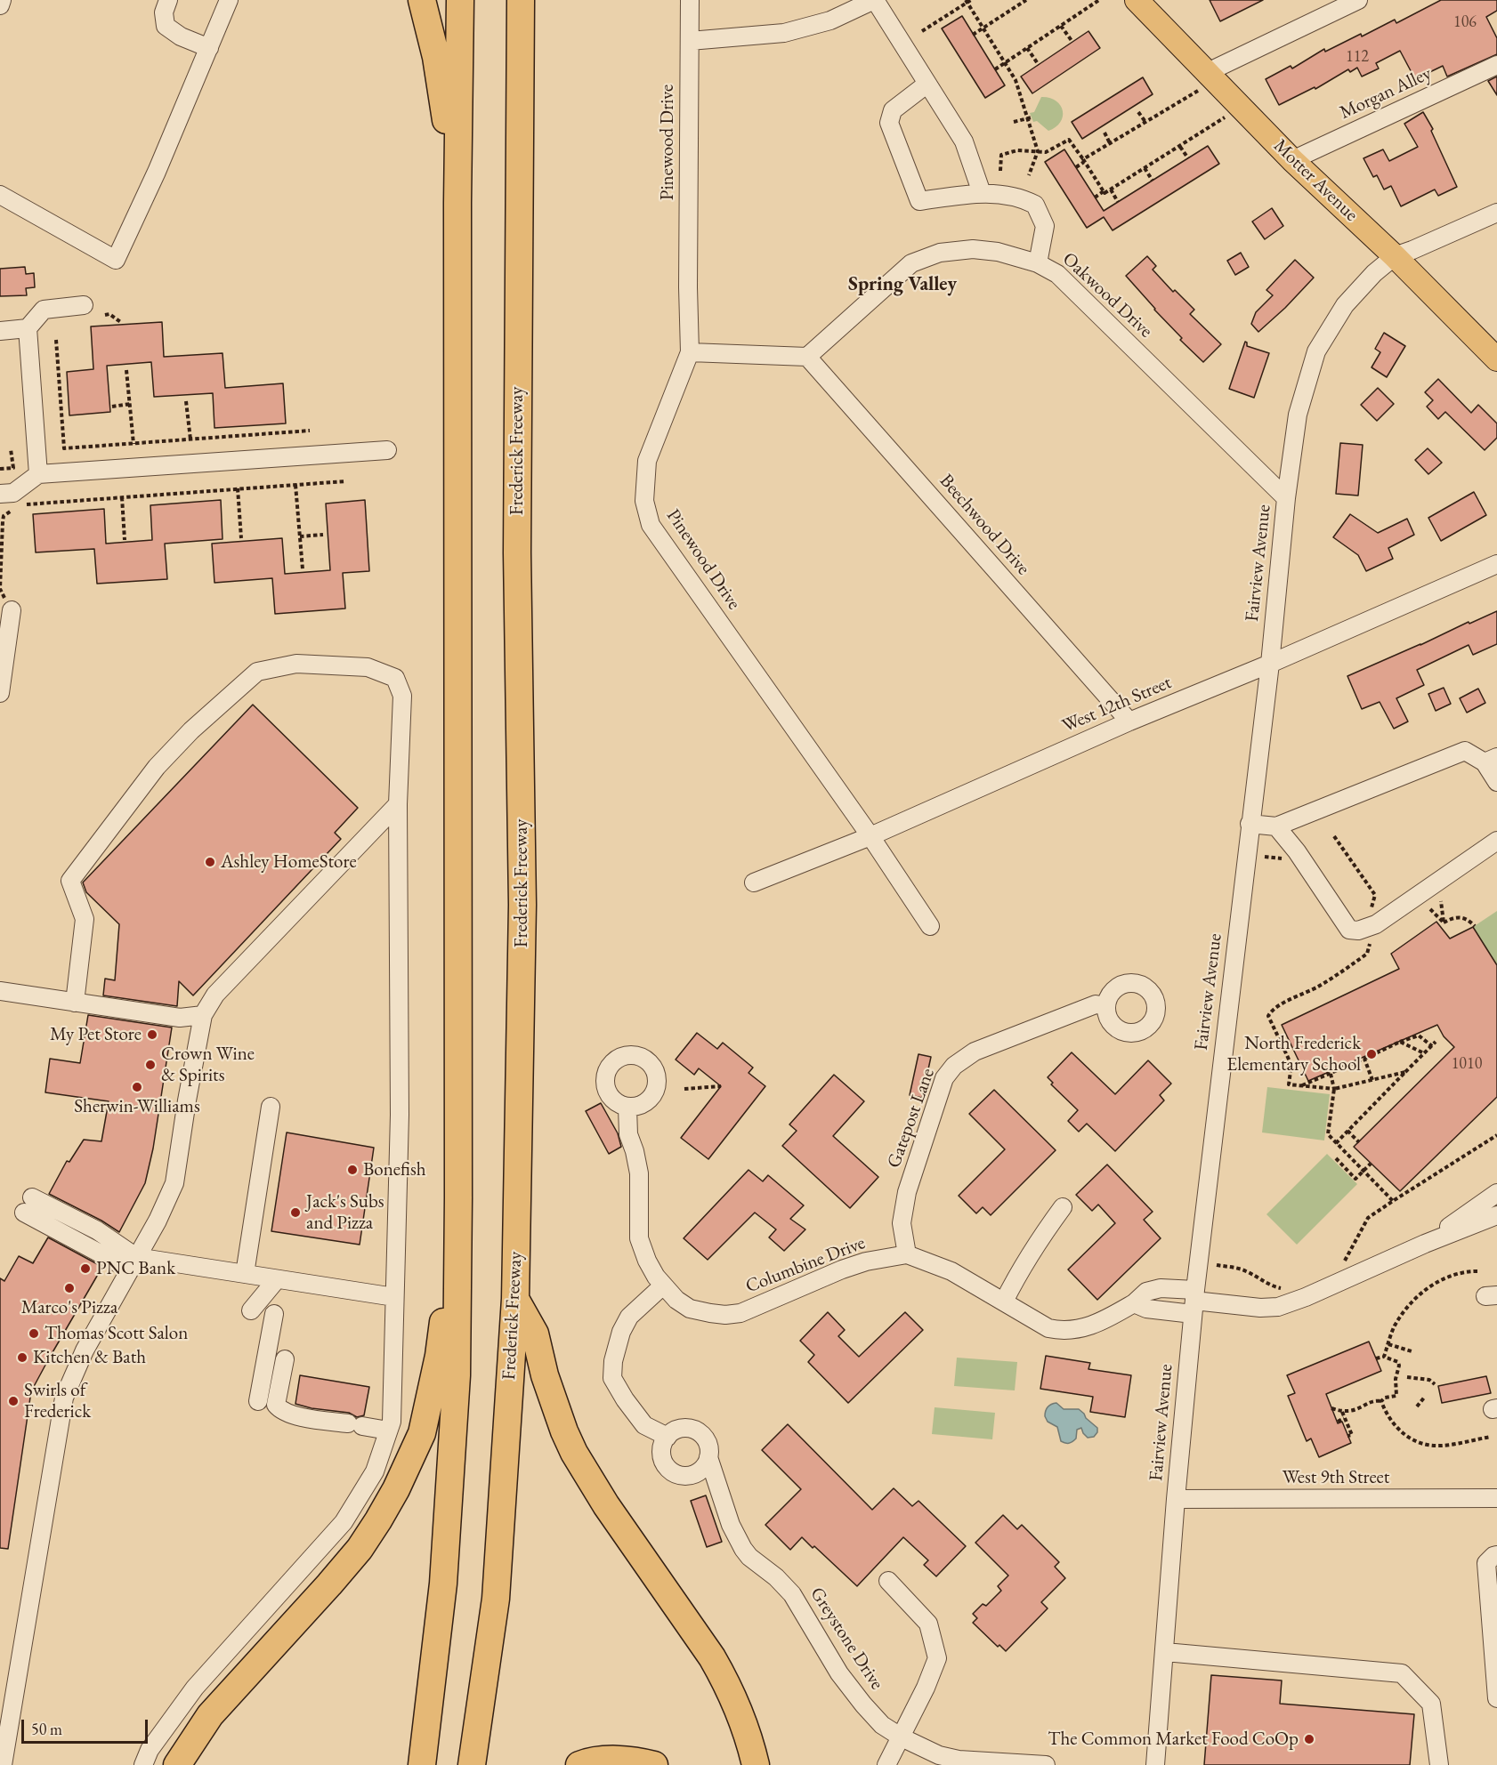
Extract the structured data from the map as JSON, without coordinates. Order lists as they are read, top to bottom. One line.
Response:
{"streets":{"highway":["Frederick Freeway"],"main road":["Motter Avenue"],"street":["Morgan Alley","Pinewood Drive","Oakwood Drive","Beechwood Drive","Fairview Avenue","West 12th Street","Gatepost Lane","Columbine Drive","West 9th Street","Greystone Drive"]},"crossings":[["Morgan Alley","Motter Avenue"],["Pinewood Drive","West 12th Street"],["Motter Avenue","Fairview Avenue"],["Oakwood Drive","Beechwood Drive"],["Oakwood Drive","Fairview Avenue"],["Beechwood Drive","West 12th Street"],["Fairview Avenue","West 12th Street"],["Fairview Avenue","West 9th Street"],["Gatepost Lane","Columbine Drive"]],"districts":["Spring Valley"],"places":["Ashley HomeStore","My Pet Store","North Frederick Elementary School","Crown Wine & Spirits","Sherwin-Williams","Bonefish","Jack's Subs and Pizza","PNC Bank","Marco's Pizza","Thomas Scott Salon","Kitchen & Bath","Swirls of Frederick","The Common Market Food CoOp"],"house_numbers":["106","112","1010"],"scale_bar":"50 m"}
